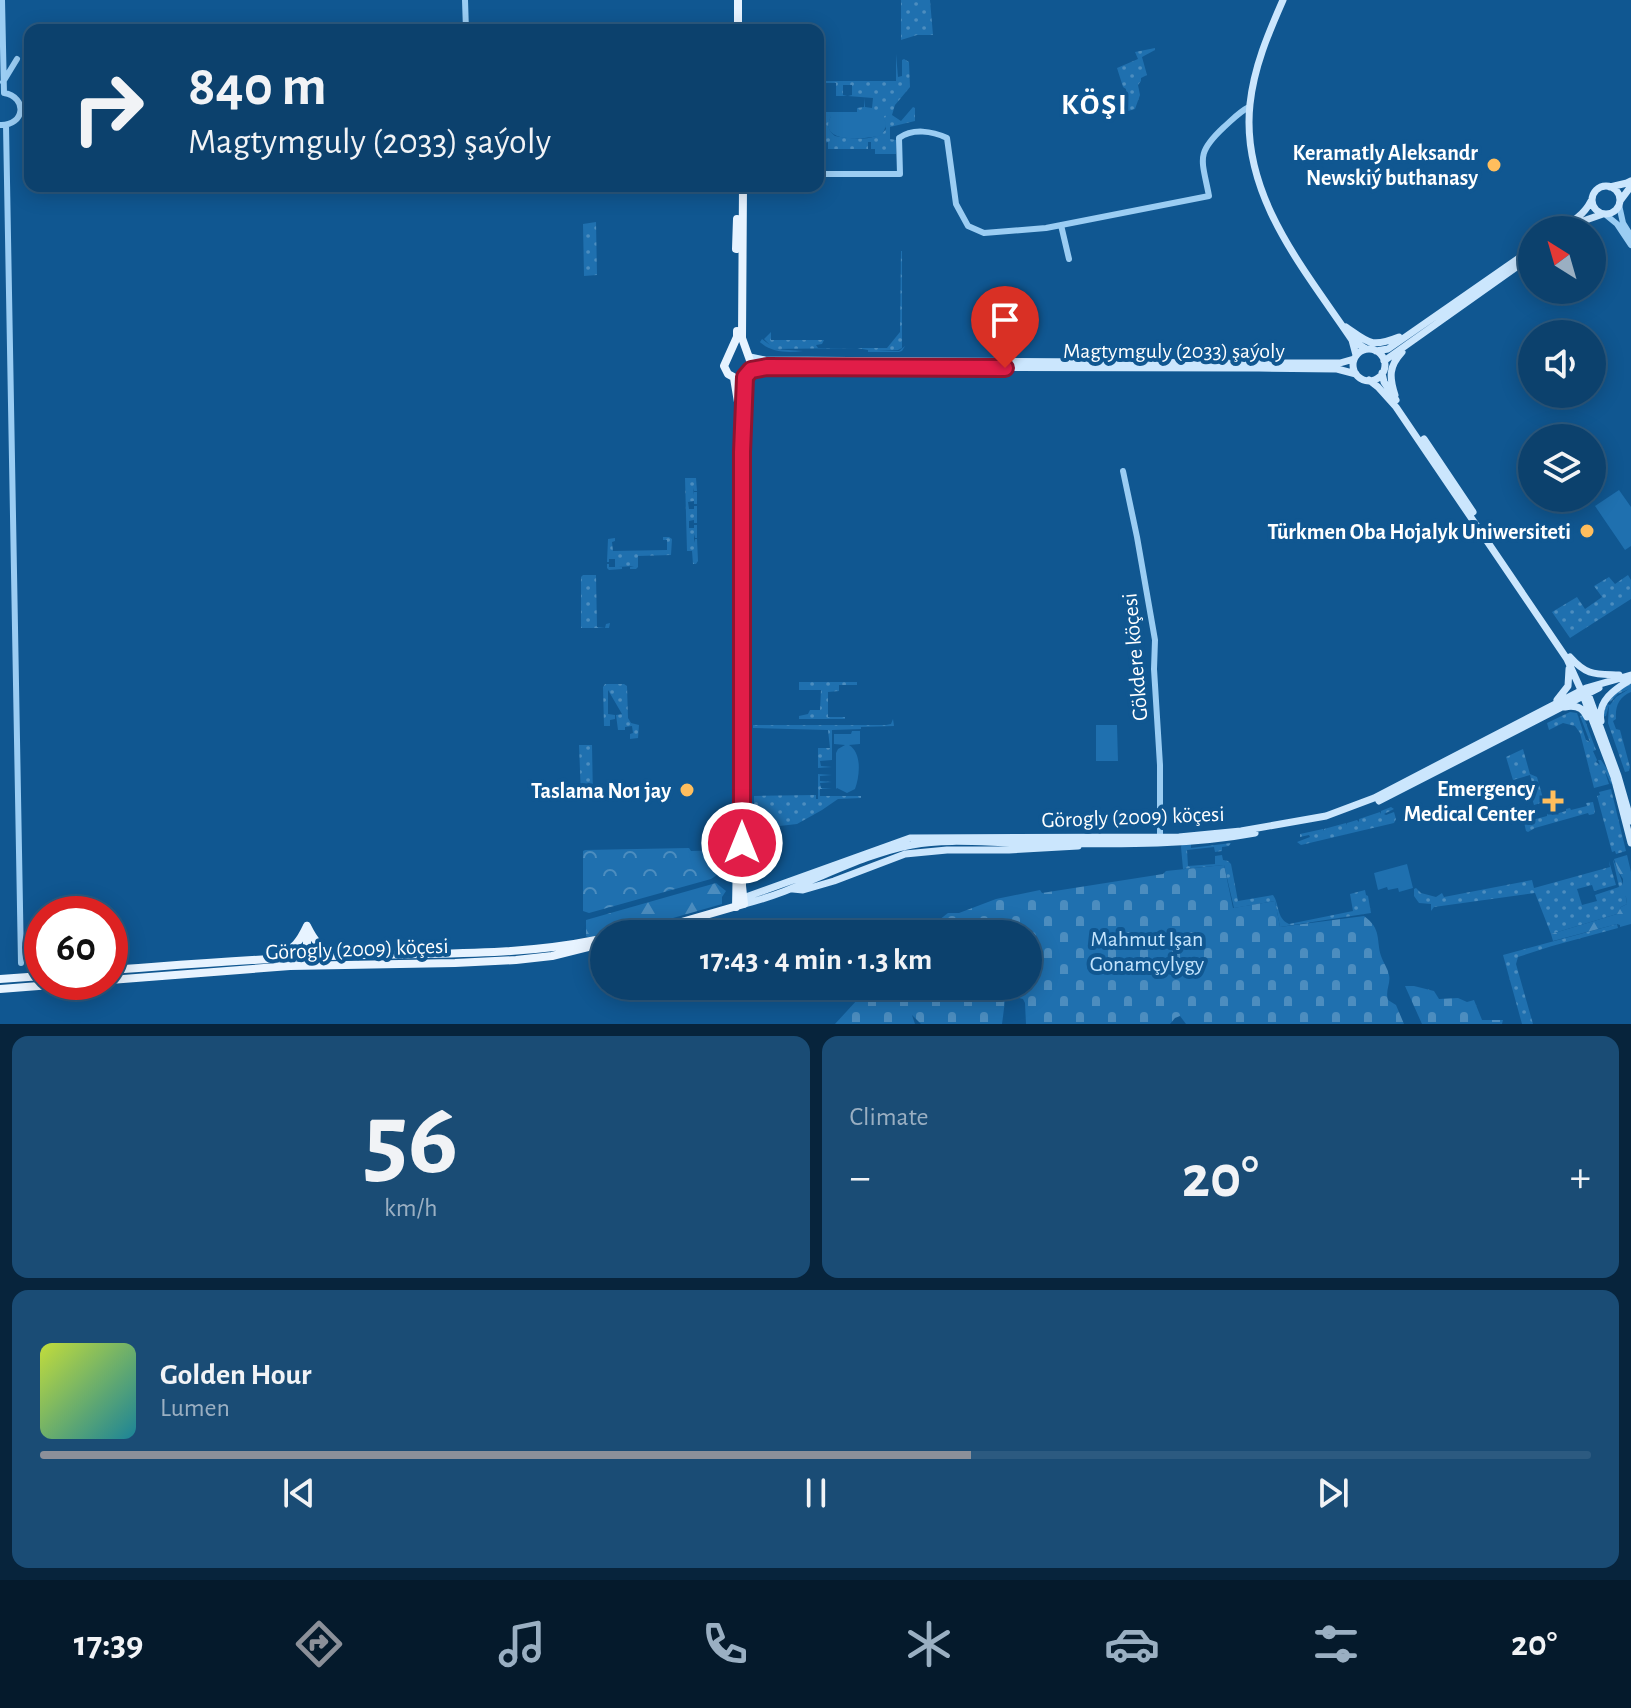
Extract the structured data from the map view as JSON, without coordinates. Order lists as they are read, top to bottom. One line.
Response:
{"streets":{"main road":["Magtymguly (2033) şaýoly","Görogly (2009) köçesi"],"street":["Gökdere köçesi"]},"crossings":[["Gökdere köçesi","Görogly (2009) köçesi"]],"districts":["KÖŞI"],"parks":["Mahmut Işan Gonamçylygy"],"places":{"other":["Keramatly Aleksandr Newskiý buthanasy","Türkmen Oba Hojalyk Uniwersiteti","Taslama No1 jay"],"health":["Emergency Medical Center"]},"north":"top left","page":{"turn":["840 m","Magtymguly (2033) şaýoly"],"limit":"60","trip":"17:43 · 4 min · 1.3 km","tile":[["56","km/h"],"Climate"],"heat":["−","20°","+"],"song":["Golden Hour","Lumen"],"tabs":["17:39","20°"]}}
